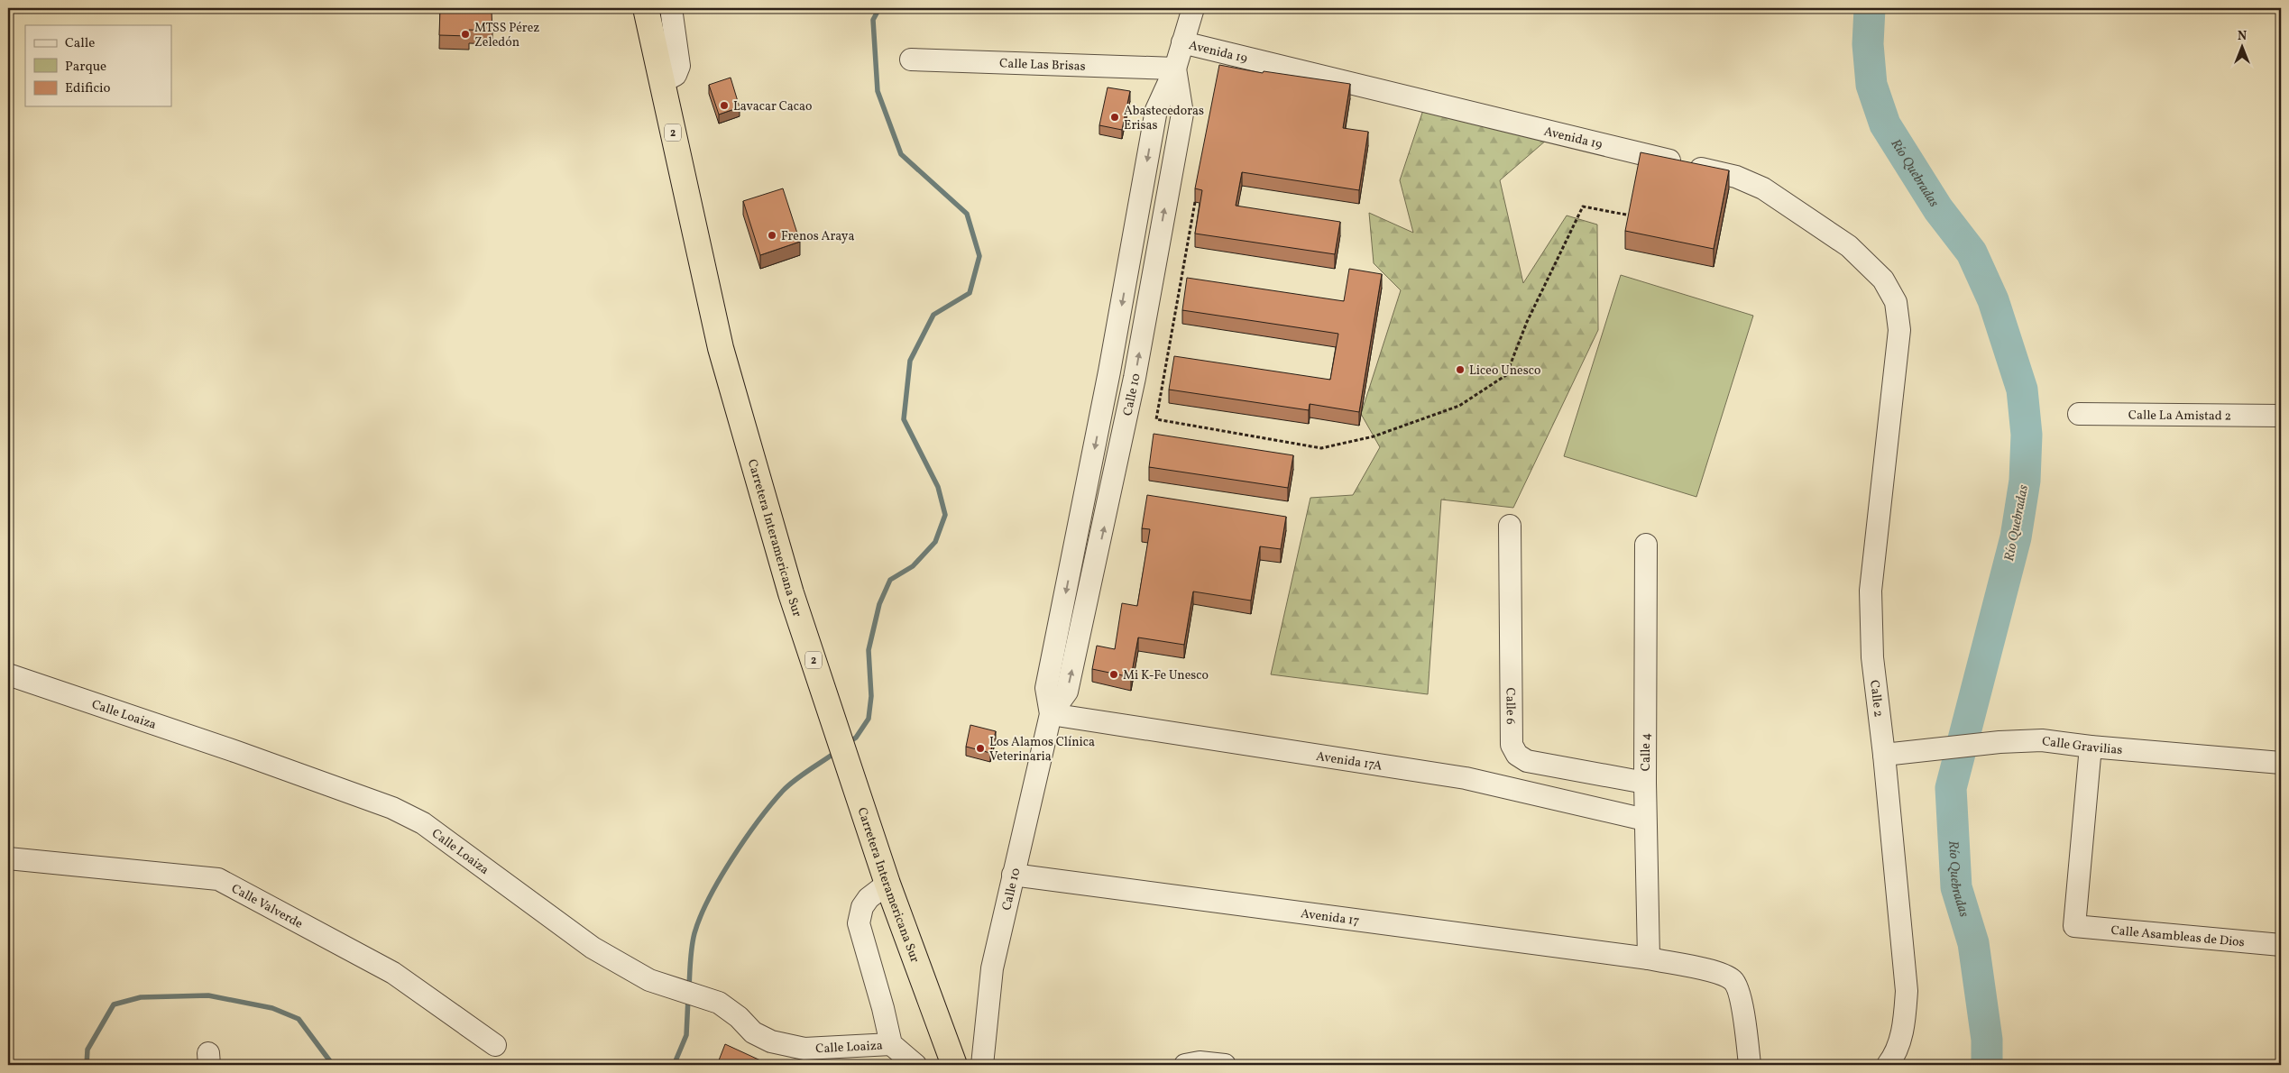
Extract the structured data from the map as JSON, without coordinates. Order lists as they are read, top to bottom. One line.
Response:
{"streets":{"highway":["2","Carretera Interamericana Sur"],"street":["Avenida 19","Calle Las Brisas","Calle 10","Calle La Amistad 2","Calle 2","Calle 6","Calle Loaiza","Calle Gravilias","Calle 4","Avenida 17A","Calle Valverde","Avenida 17","Calle Asambleas de Dios"]},"crossings":[["Avenida 19","Calle 10"],["Avenida 19","Calle 2"],["Calle Las Brisas","Calle 10"],["Calle 10","Avenida 17A"],["Calle 10","Avenida 17"],["Carretera Interamericana Sur","Calle Loaiza"],["Calle 2","Calle Gravilias"],["Calle 6","Calle 4"],["Calle Gravilias","Calle Asambleas de Dios"],["Calle 4","Avenida 17A"],["Calle 4","Avenida 17"]],"water":["Río Quebradas"],"places":["MTSS Pérez Zeledón","Lavacar Cacao","Abastecedoras Erisas","Frenos Araya","Liceo Unesco","Mi K-Fe Unesco","Los Alamos Clínica Veterinaria"],"legend":["Calle","Parque","Edificio"],"north":"top"}
